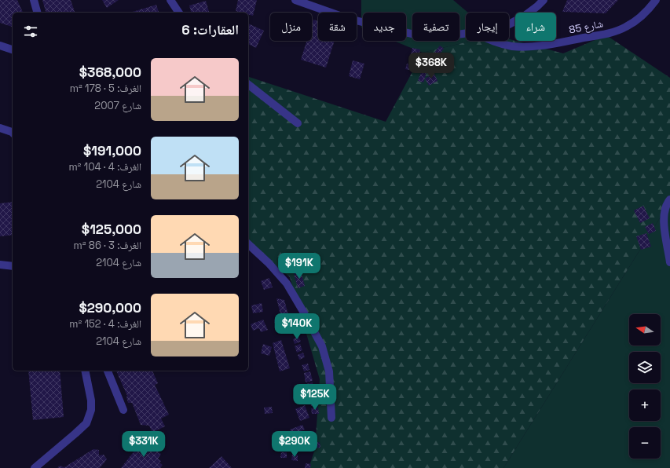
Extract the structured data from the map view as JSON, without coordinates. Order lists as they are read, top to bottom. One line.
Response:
{"streets":{"street":["شارع 85"]},"north":"left","page":{"chip":["شراء","إيجار","تصفية","جديد","شقة","منزل"],"heading":"العقارات: 6","list":[{"name":"$368,000","note":"الغرف: 5 · 178 m² · شارع 2007"},{"name":"$191,000","note":"الغرف: 4 · 104 m² · شارع 2104"},{"name":"$125,000","note":"الغرف: 3 · 86 m² · شارع 2104"},{"name":"$290,000","note":"الغرف: 4 · 152 m² · شارع 2104"}],"price":["$368K","$191K","$140K","$125K","$331K","$290K"],"map_buttons":["+","−"]}}
